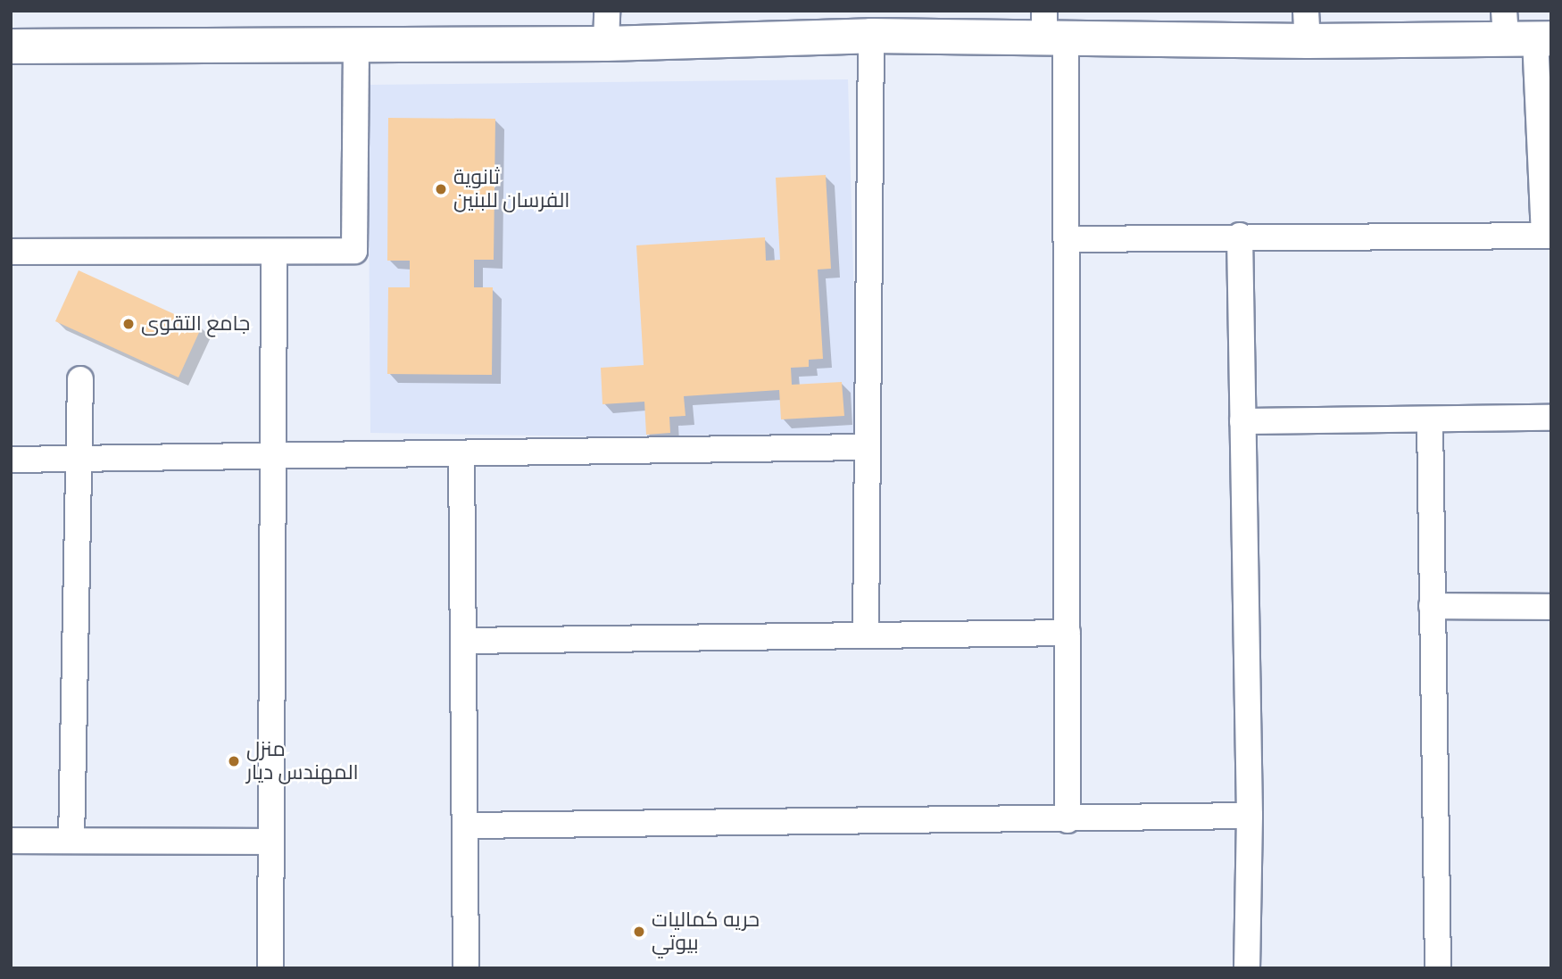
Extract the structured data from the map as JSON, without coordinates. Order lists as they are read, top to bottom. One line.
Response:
{"places":["ثانوية الفرسان للبنين","جامع التقوى","منزل المهندس ديار","حريه كماليات بيوتي"]}
